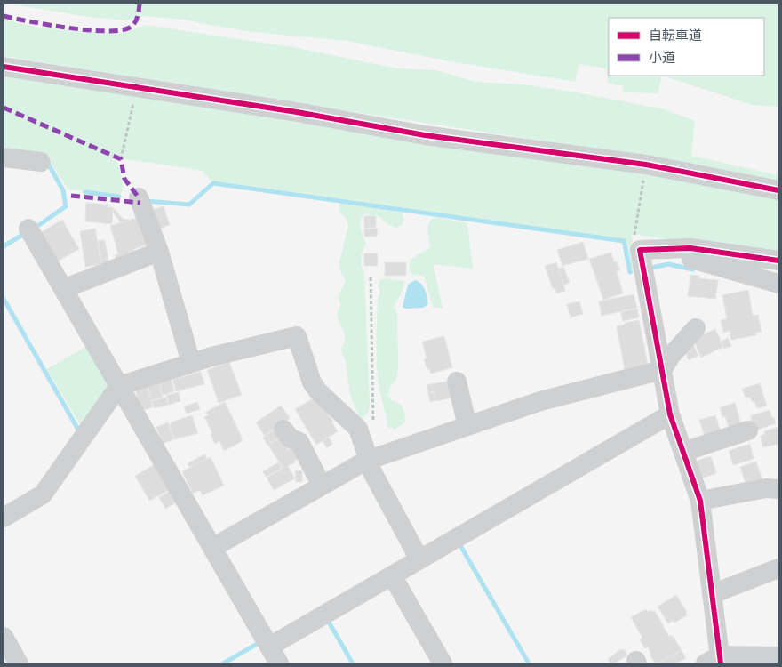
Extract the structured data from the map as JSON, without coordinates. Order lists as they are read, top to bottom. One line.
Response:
{"legend":["自転車道","小道"]}
